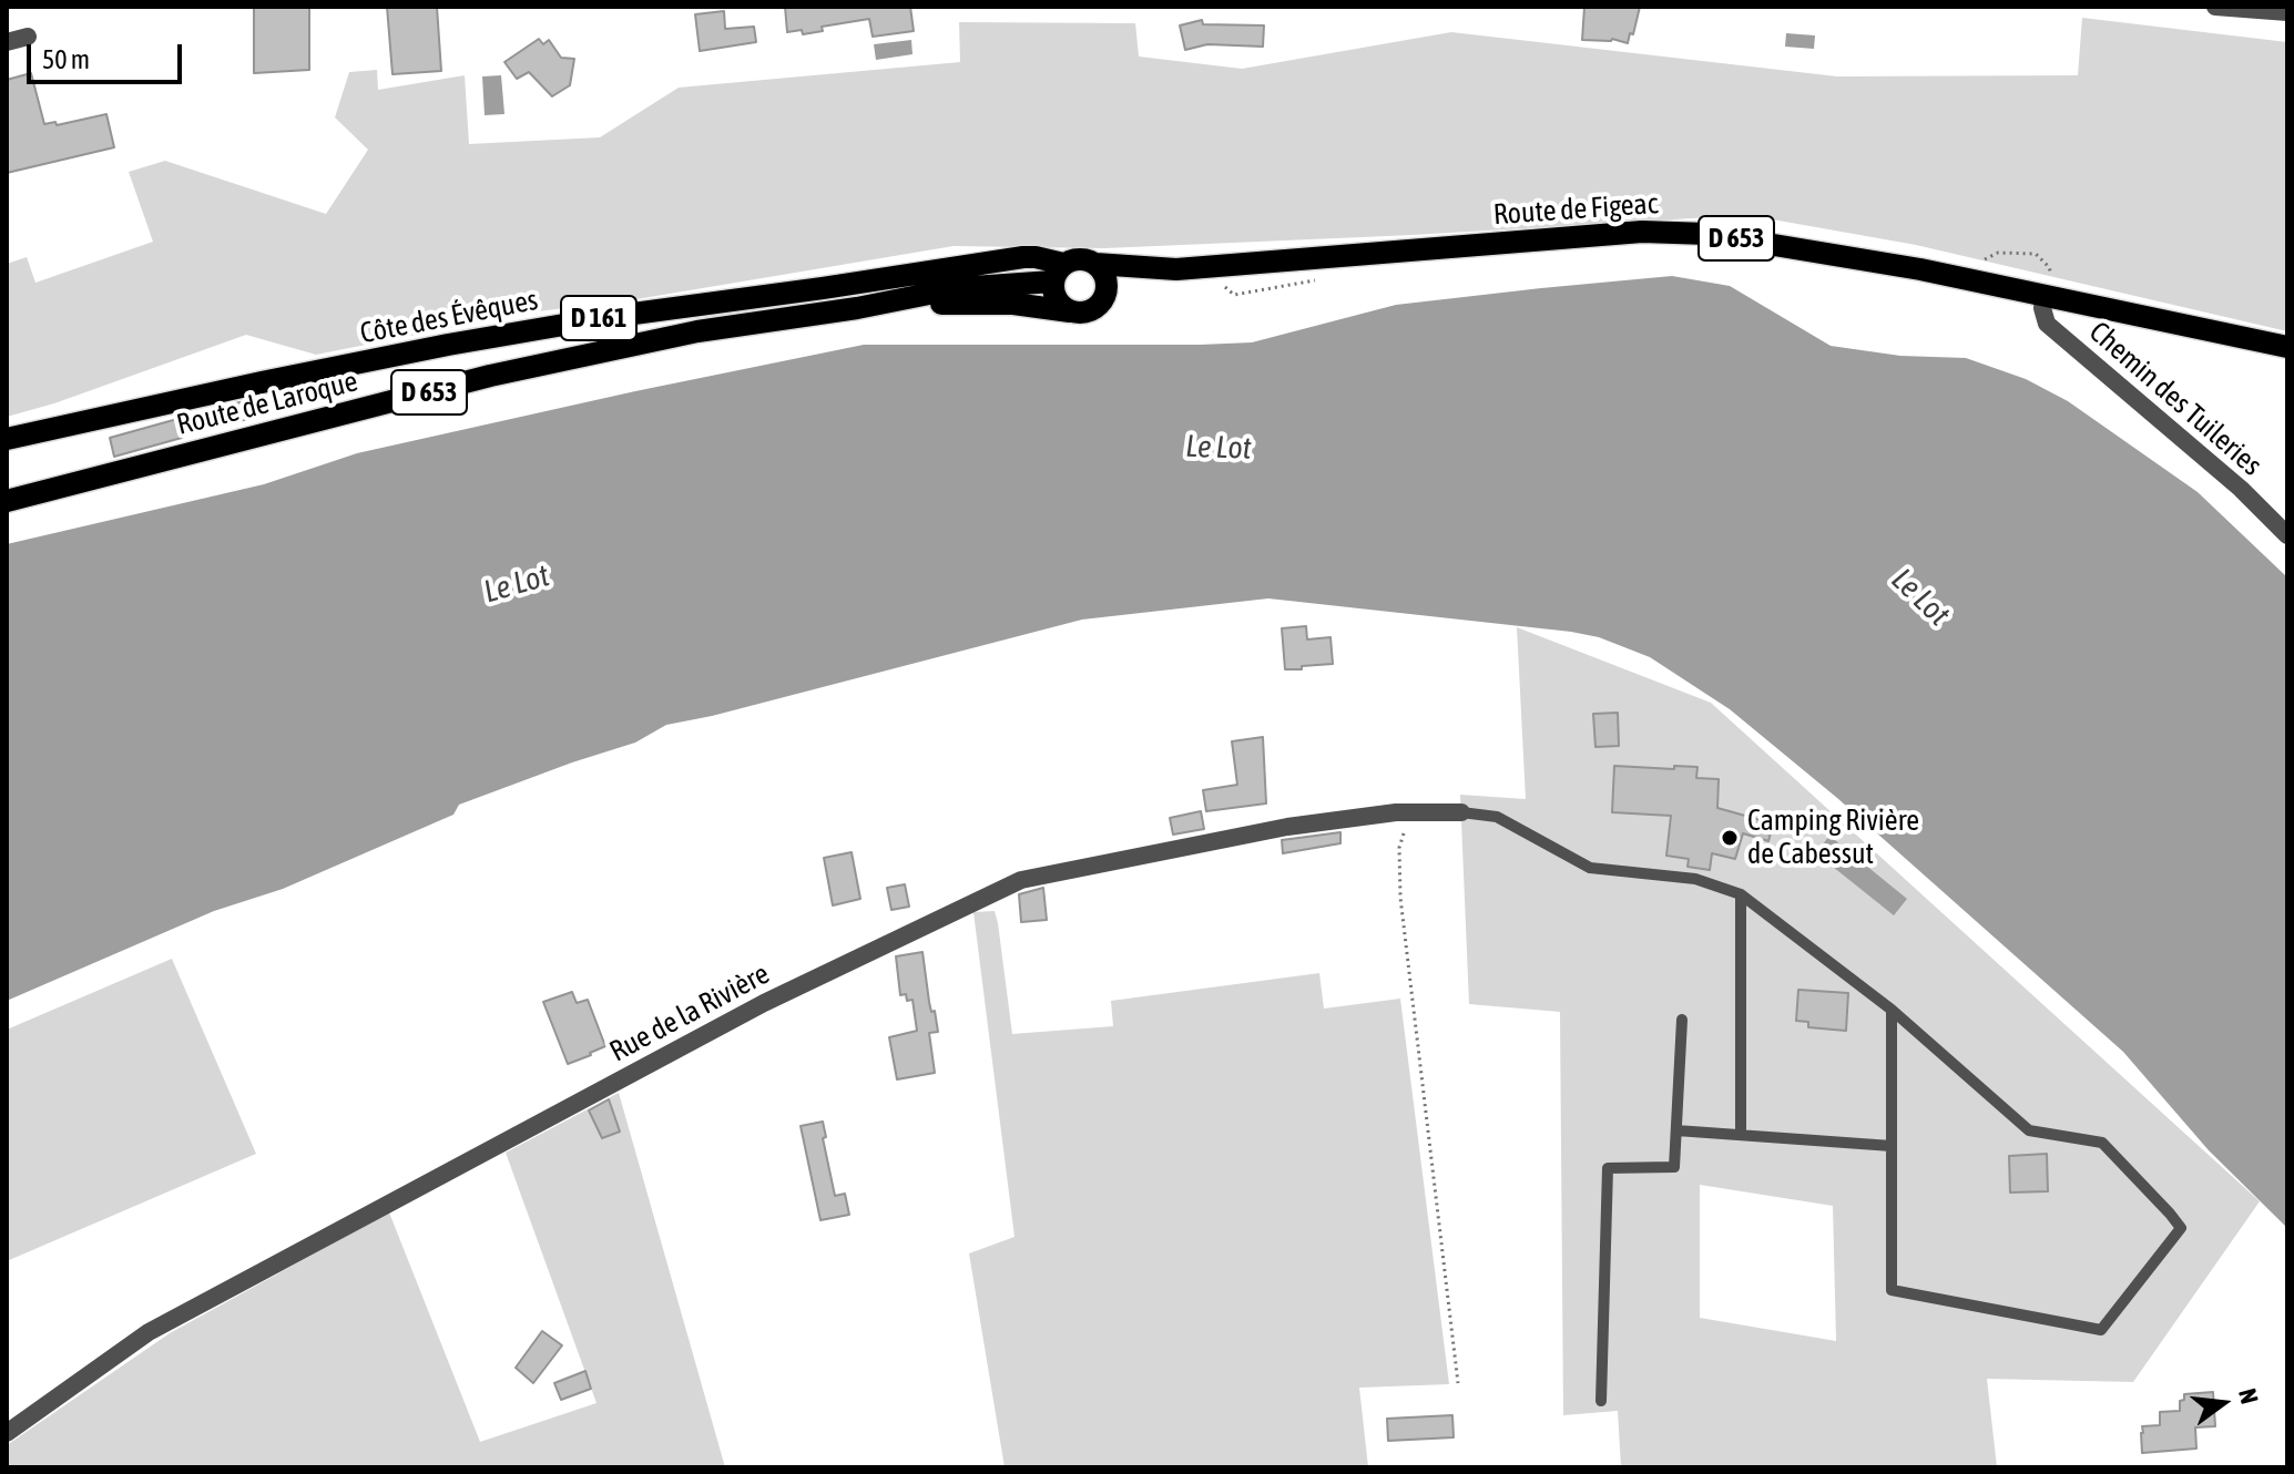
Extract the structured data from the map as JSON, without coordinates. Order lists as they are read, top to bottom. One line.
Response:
{"streets":{"main road":["Route de Figeac","D 653","Côte des Évêques","D 161","Route de Laroque"],"street":["Chemin des Tuileries","Rue de la Rivière"]},"crossings":[["Route de Figeac","Côte des Évêques"],["Route de Figeac","Chemin des Tuileries"],["Route de Figeac","Route de Laroque"],["Côte des Évêques","Route de Laroque"]],"water":["Le Lot"],"places":["Camping Rivière de Cabessut"],"scale_bar":"50 m","north":"right"}
